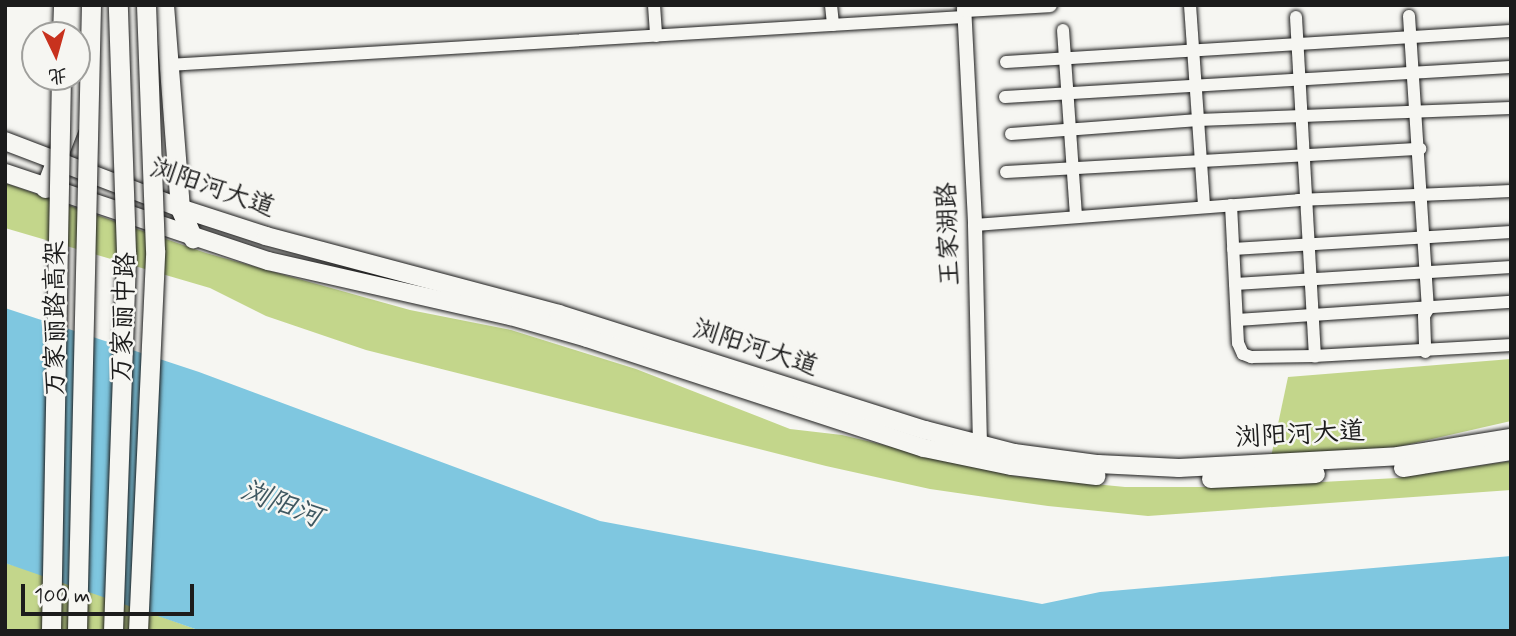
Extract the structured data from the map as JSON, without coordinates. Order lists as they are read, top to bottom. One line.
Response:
{"streets":{"main road":["浏阳河大道","万家丽中路","万家丽路高架"],"street":["王家湖路"]},"crossings":[["浏阳河大道","王家湖路"]],"water":["浏阳河"],"scale_bar":"100 m","north":"bottom"}
